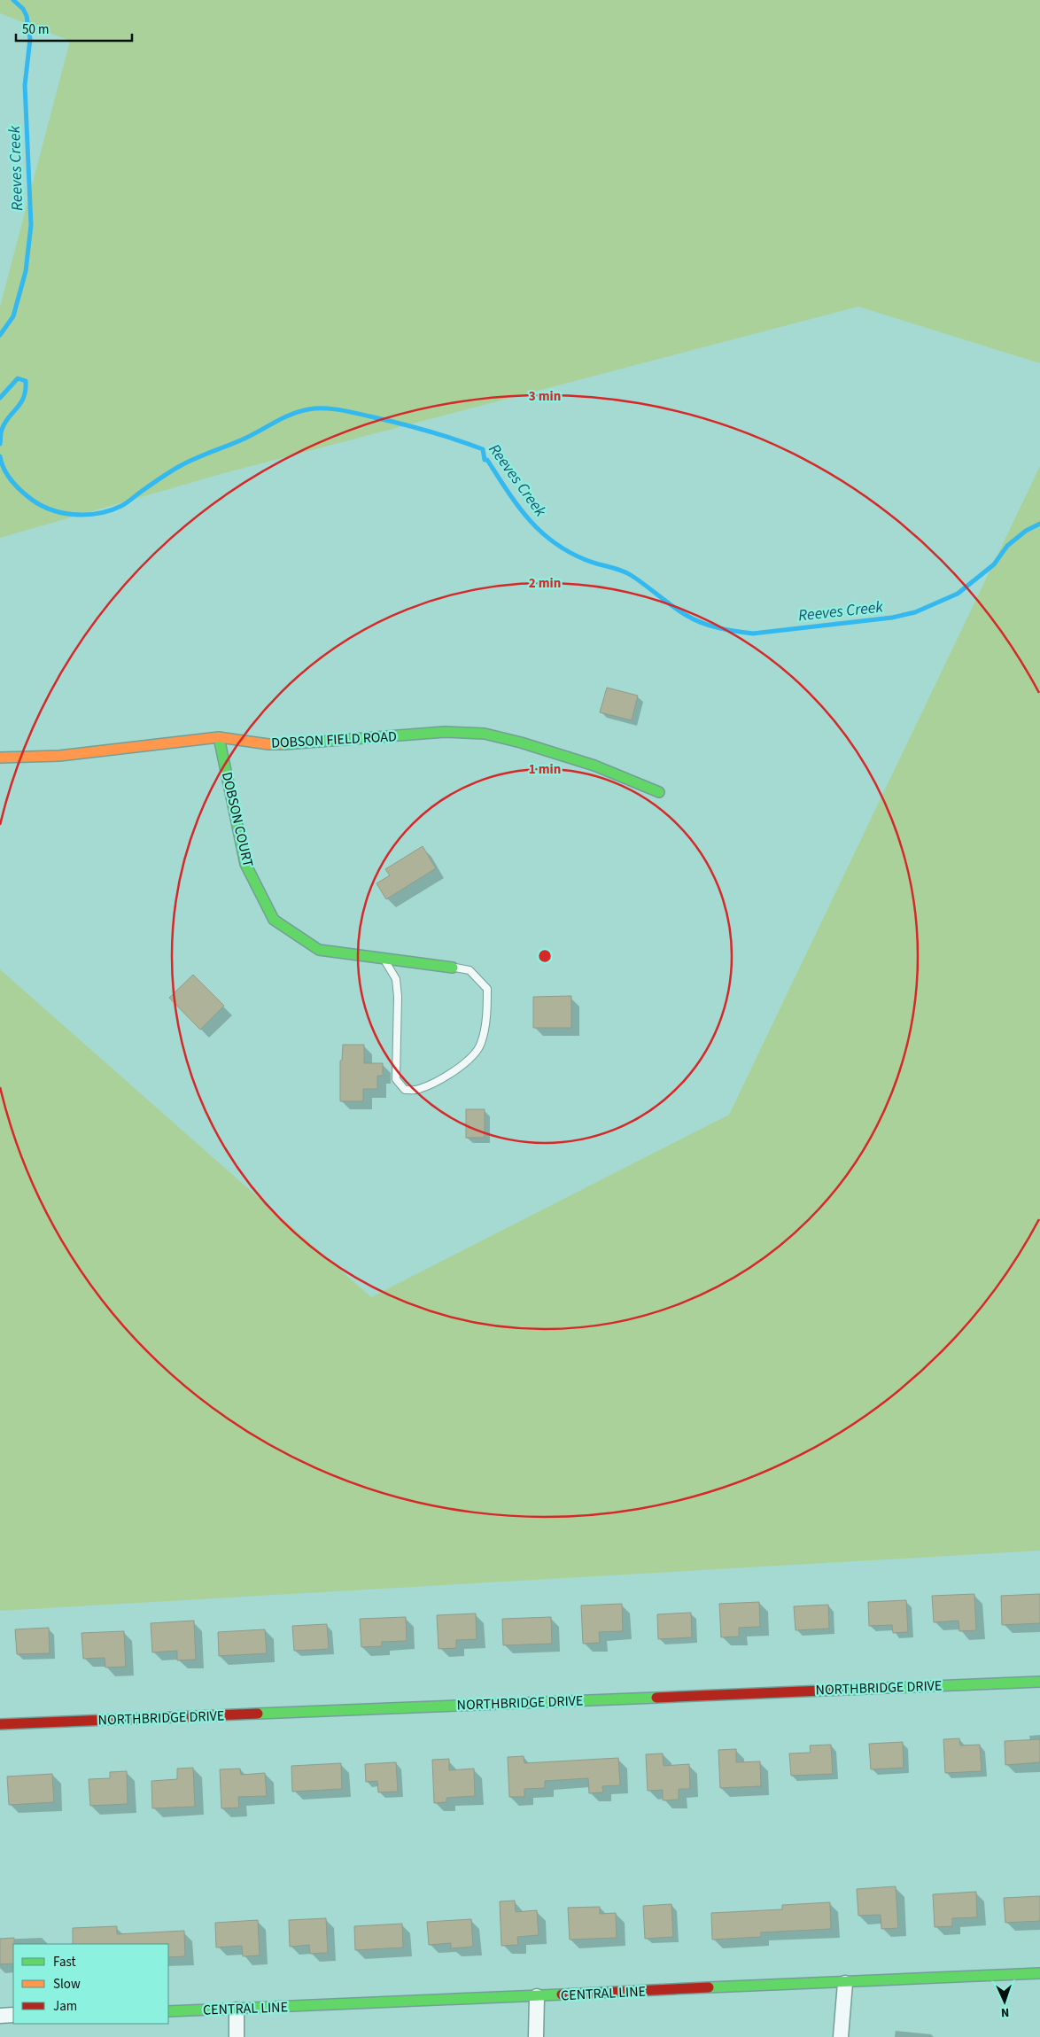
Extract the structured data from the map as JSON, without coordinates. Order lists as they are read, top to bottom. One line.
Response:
{"streets":{"street":["DOBSON FIELD ROAD","DOBSON COURT","NORTHBRIDGE DRIVE","CENTRAL LINE"]},"crossings":[["DOBSON FIELD ROAD","DOBSON COURT"]],"water":["Reeves Creek"],"legend":["Fast","Slow","Jam"],"scale_bar":"50 m","north":"bottom","rings":["3 min","2 min","1 min"]}
